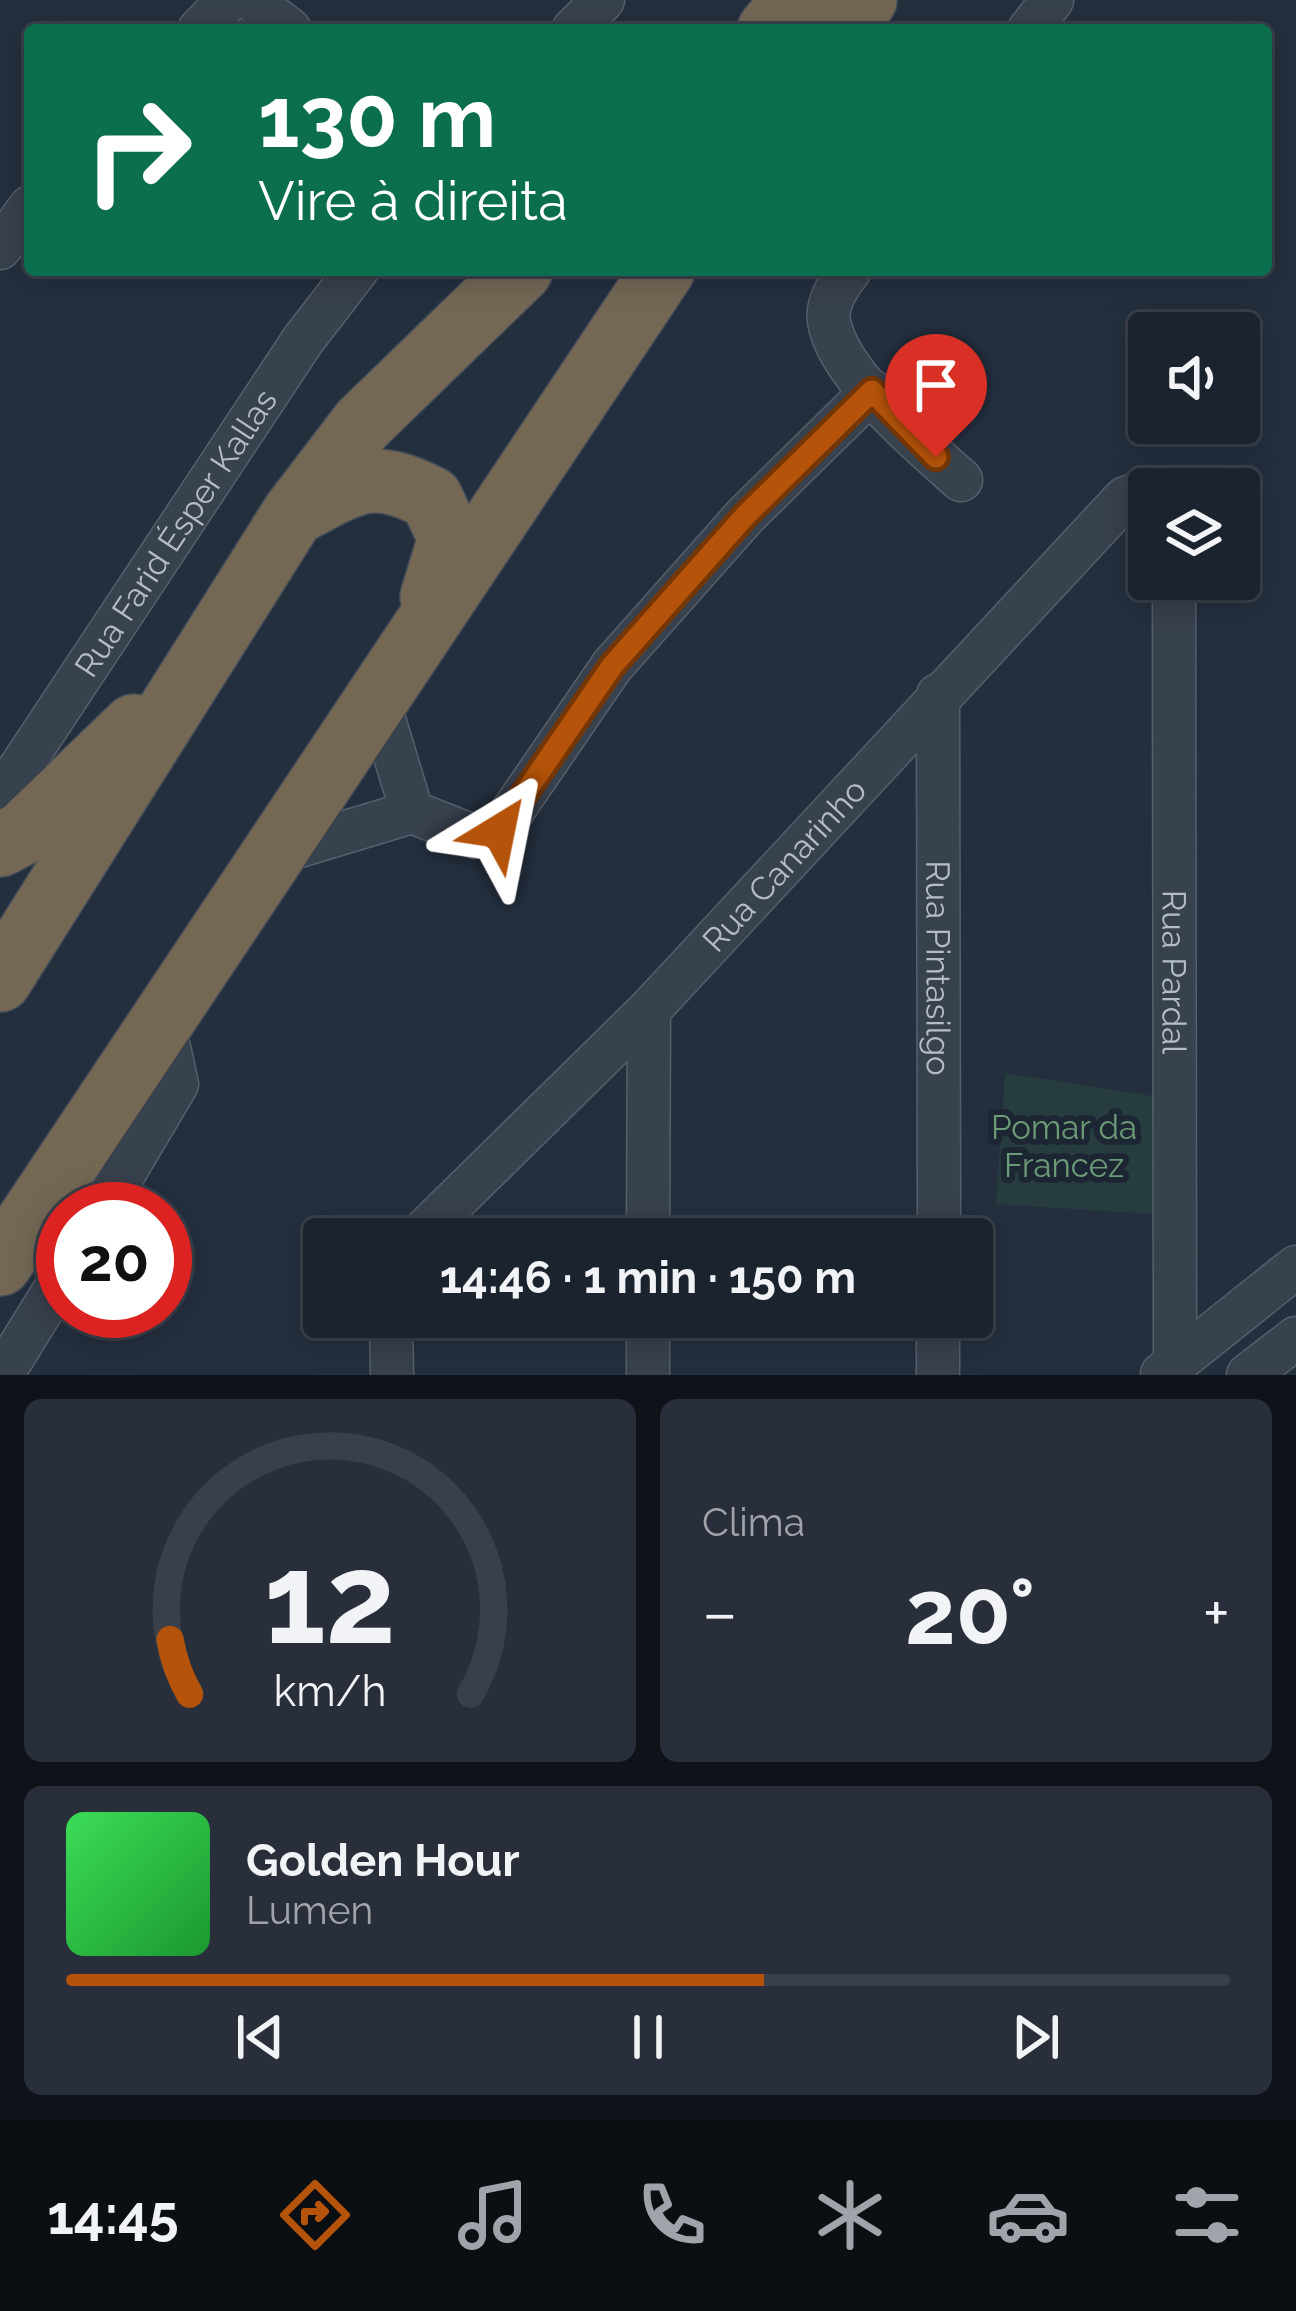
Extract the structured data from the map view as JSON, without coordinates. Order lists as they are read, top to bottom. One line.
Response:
{"streets":{"street":["Rua Farid Ésper Kallas","Rua Canarinho","Rua Pintasilgo","Rua Pardal"]},"crossings":[["Rua Canarinho","Rua Pintasilgo"]],"parks":["Pomar da Francez"],"page":{"turn":["130 m","Vire à direita"],"limit":"20","trip":"14:46 · 1 min · 150 m","tile":"Clima","heat":["−","20°","+"],"song":["Golden Hour","Lumen"],"tabs":"14:45","gauge":["12","km/h"]}}
